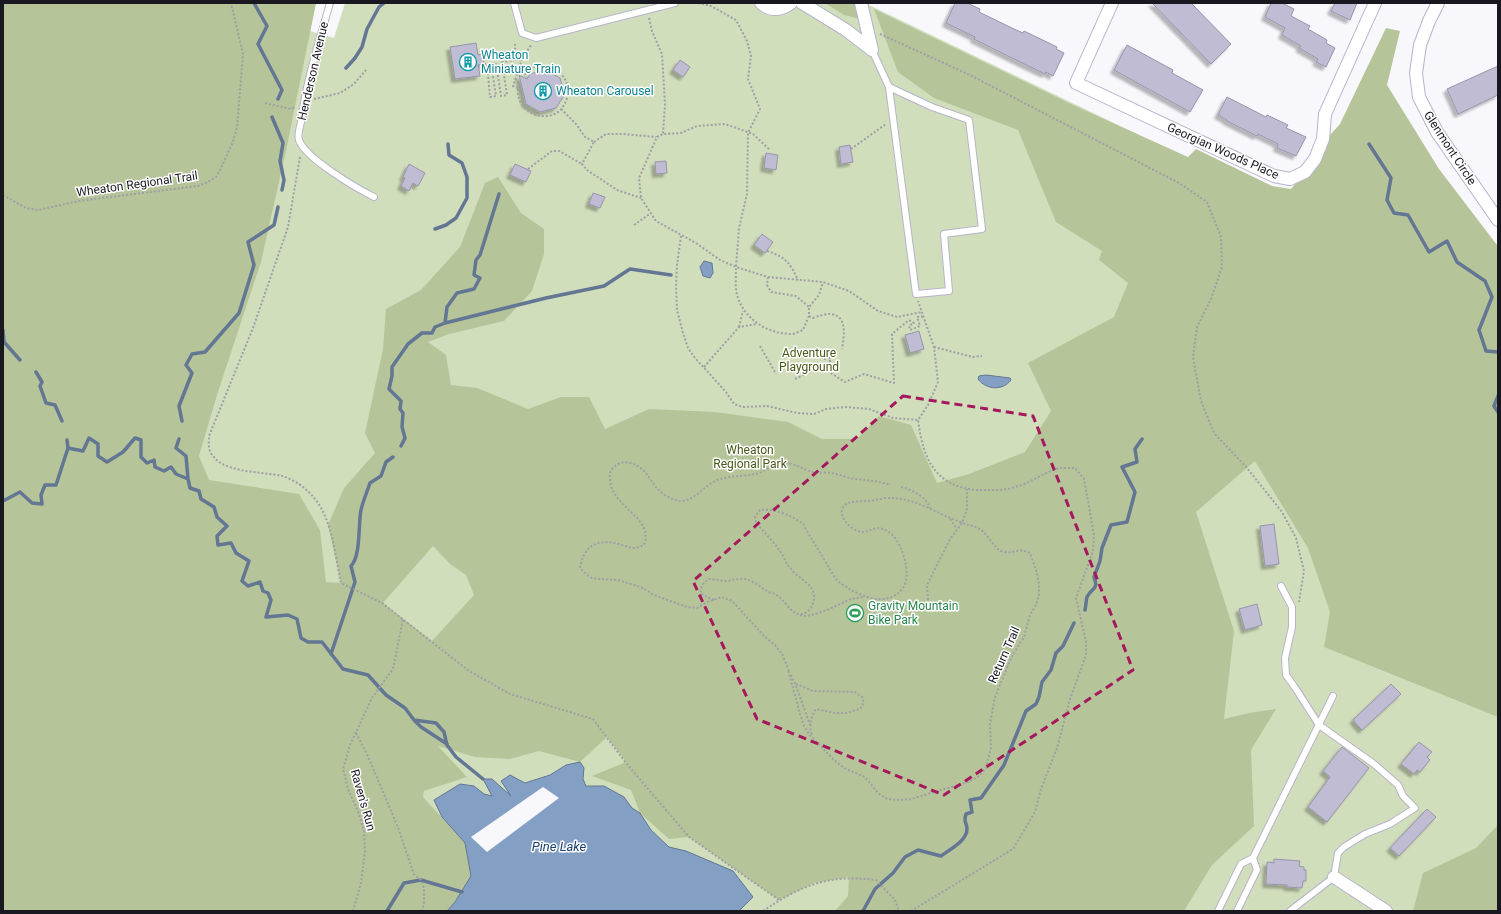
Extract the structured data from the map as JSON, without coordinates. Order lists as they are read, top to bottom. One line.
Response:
{"streets":{"street":["Glenmont Circle","Georgian Woods Place"],"lane":["Henderson Avenue"],"path":["Wheaton Regional Trail","Return Trail","Raven's Run"]},"water":["Pine Lake"],"parks":["Adventure Playground","Wheaton Regional Park"],"places":{"building":["Wheaton Miniature Train","Wheaton Carousel"],"sports":["Gravity Mountain Bike Park"]}}
